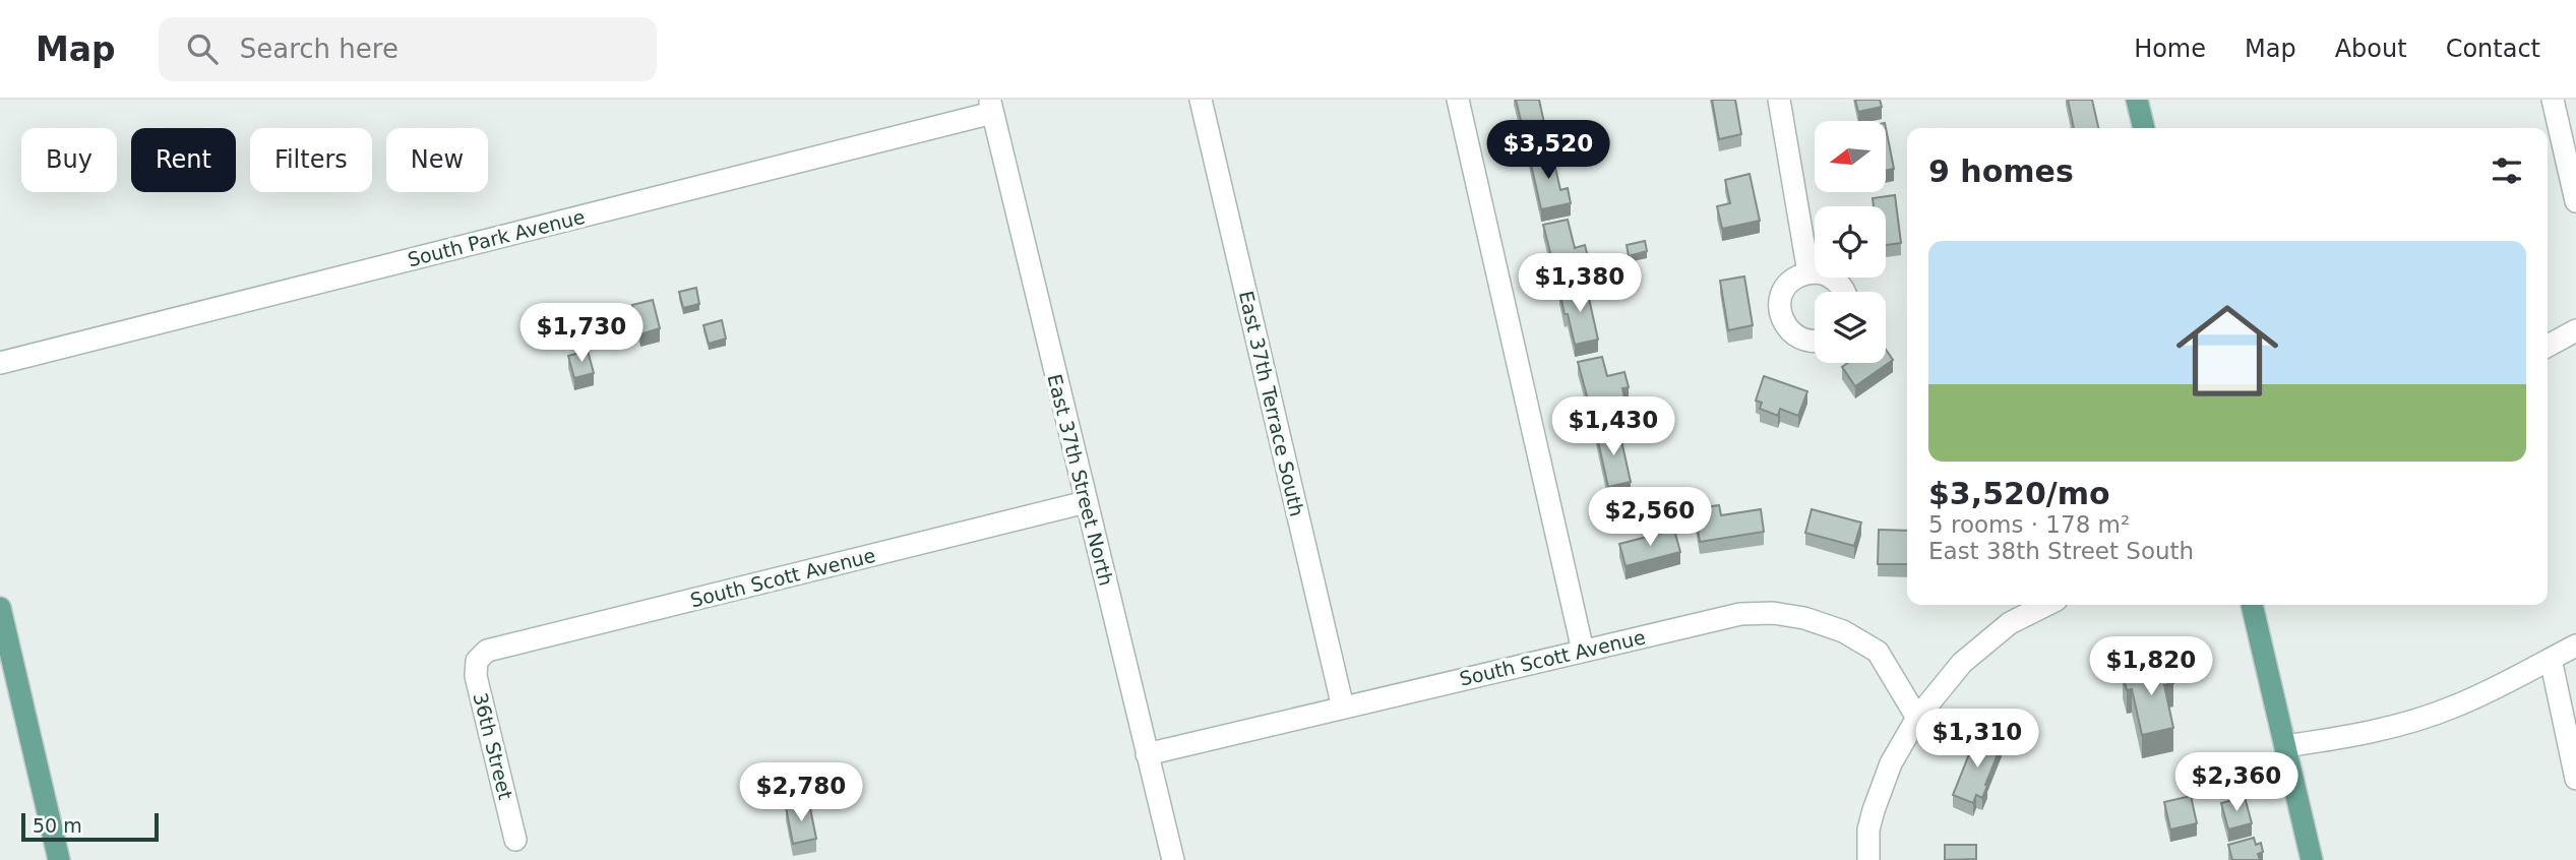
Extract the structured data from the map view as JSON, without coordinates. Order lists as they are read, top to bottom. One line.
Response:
{"streets":{"street":["South Park Avenue","East 37th Terrace South","East 37th Street North","South Scott Avenue","36th Street"]},"crossings":[["South Park Avenue","East 37th Street North"],["East 37th Terrace South","South Scott Avenue"],["East 37th Street North","South Scott Avenue"],["South Scott Avenue","36th Street"]],"scale_bar":"50 m","north":"left","page":{"header":"Map","search":"Search here","nav":["Home","Map","About","Contact"],"price":["$3,520","$1,380","$1,730","$1,430","$2,560","$1,820","$1,310","$2,360","$2,780"],"chip":["Buy","Rent","Filters","New"],"heading":"9 homes","list":[{"name":"$3,520/mo","note":"5 rooms · 178 m² · East 38th Street South"}],"scale":"50 m"}}
